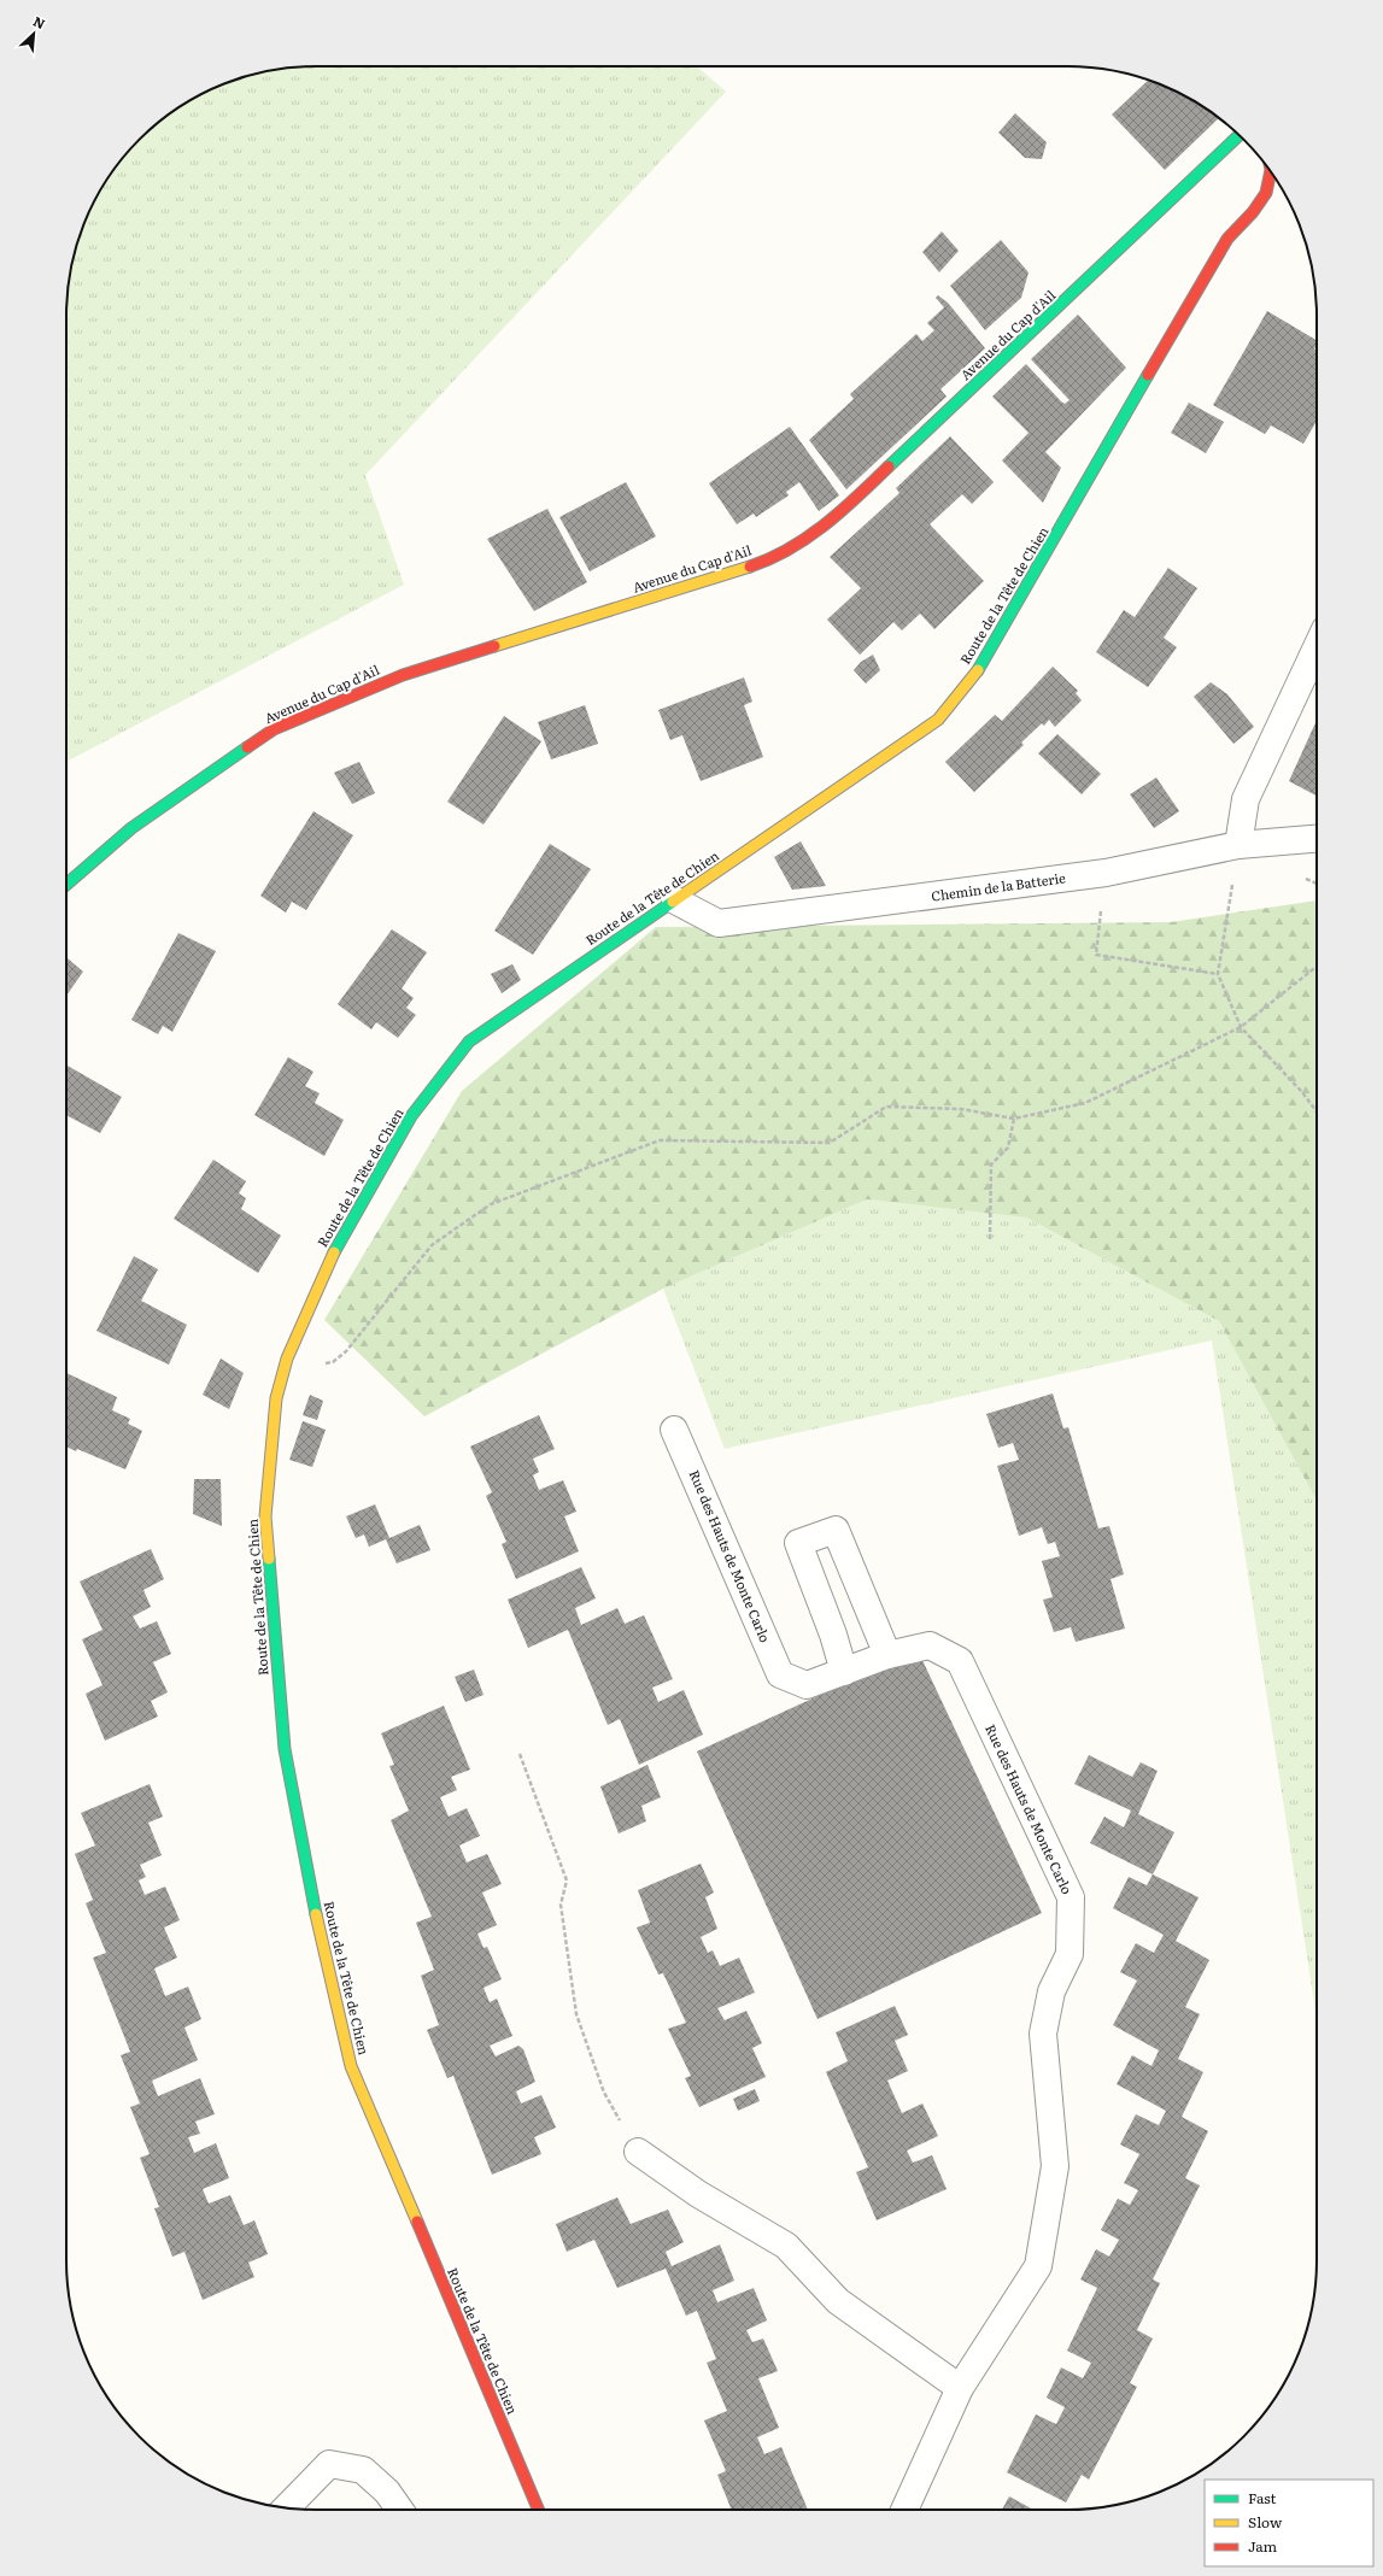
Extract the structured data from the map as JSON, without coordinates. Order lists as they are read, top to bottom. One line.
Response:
{"streets":{"street":["Avenue du Cap d'Ail","Route de la Tête de Chien","Chemin de la Batterie","Rue des Hauts de Monte Carlo"]},"crossings":[["Route de la Tête de Chien","Chemin de la Batterie"]],"legend":["Fast","Slow","Jam"],"north":"top right"}
